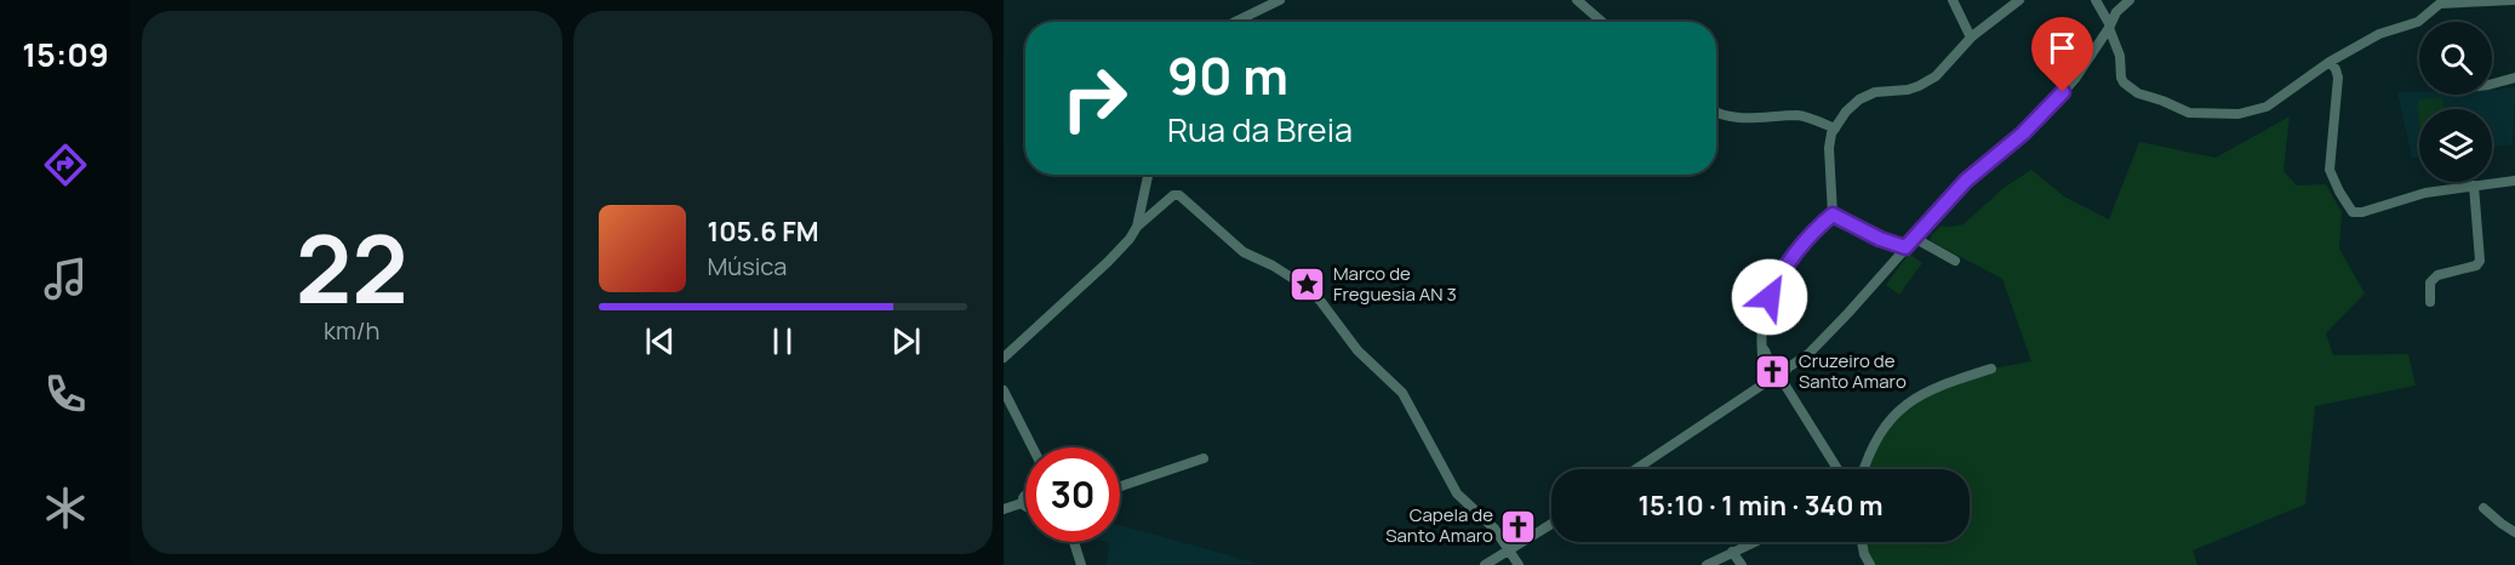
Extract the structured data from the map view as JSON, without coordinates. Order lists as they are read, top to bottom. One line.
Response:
{"places":{"place":["Marco de Freguesia AN 3"],"church":["Cruzeiro de Santo Amaro","Capela de Santo Amaro"]},"page":{"tabs":"15:09","tile":["22","km/h"],"turn":["90 m","Rua da Breia"],"song":["105.6 FM","Música"],"limit":"30","trip":"15:10 · 1 min · 340 m"}}
